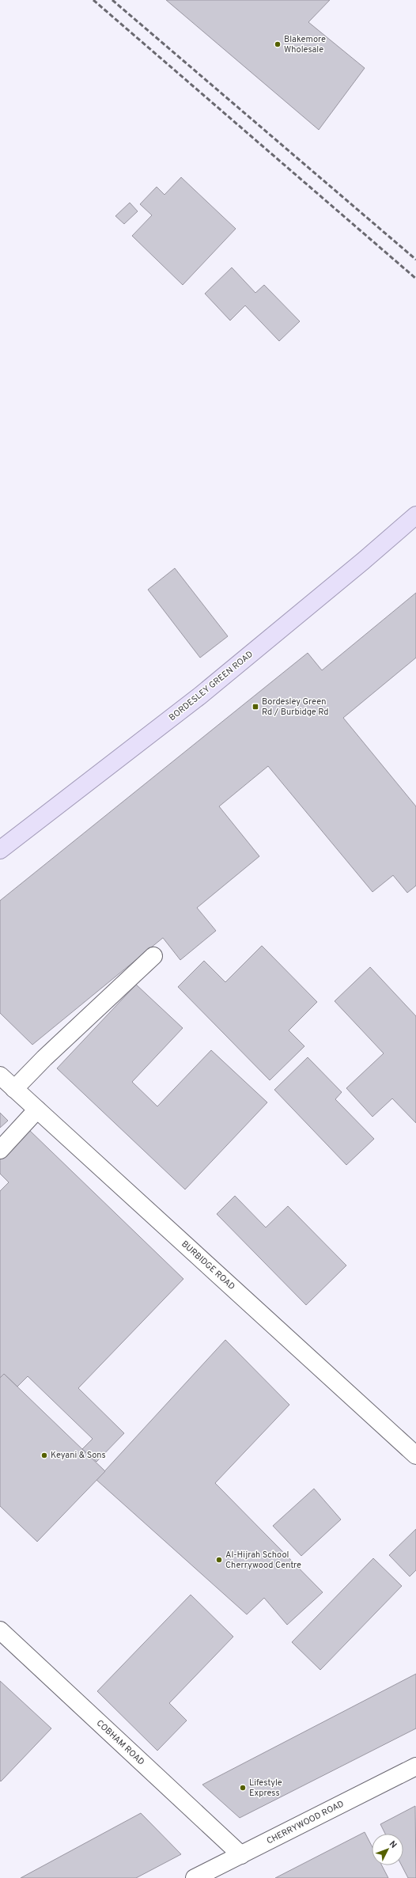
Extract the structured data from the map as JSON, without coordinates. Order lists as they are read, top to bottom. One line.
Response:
{"streets":{"main road":["BORDESLEY GREEN ROAD"],"street":["BURBIDGE ROAD","COBHAM ROAD","CHERRYWOOD ROAD"]},"crossings":[["COBHAM ROAD","CHERRYWOOD ROAD"]],"places":{"other":["Blakemore Wholesale","Keyani & Sons","Al-Hijrah School Cherrywood Centre","Lifestyle Express"],"transit":["Bordesley Green Rd / Burbidge Rd"]},"north":"top right"}
